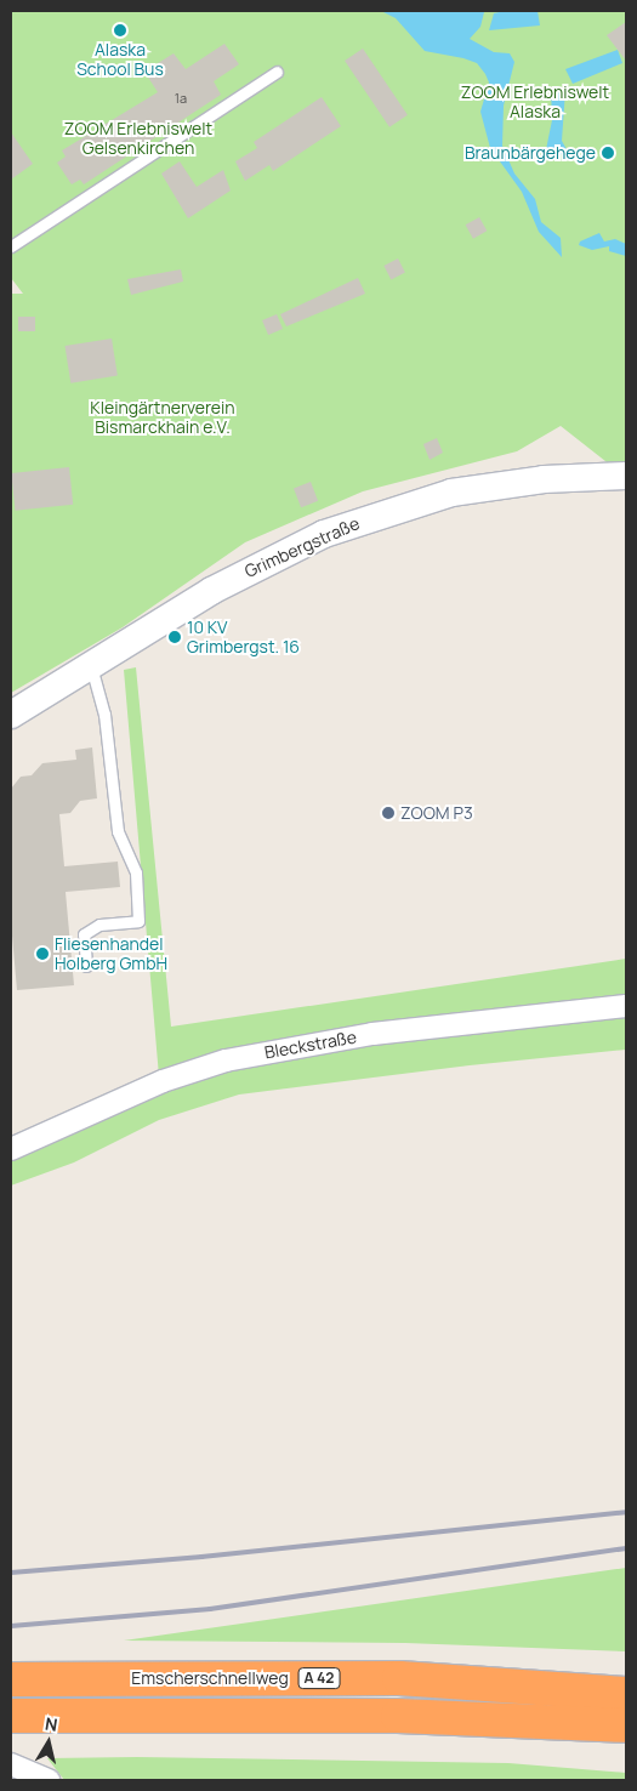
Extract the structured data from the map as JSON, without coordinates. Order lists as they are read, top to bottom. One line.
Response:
{"streets":{"highway":["Emscherschnellweg","A 42"],"street":["Grimbergstraße","Bleckstraße"]},"parks":["ZOOM Erlebniswelt Alaska","ZOOM Erlebniswelt Gelsenkirchen","Kleingärtnerverein Bismarckhain e.V."],"places":["Alaska School Bus","Braunbärgehege","10 KV Grimbergst. 16","ZOOM P3","Fliesenhandel Holberg GmbH"],"house_numbers":["1a"],"north":"top"}
